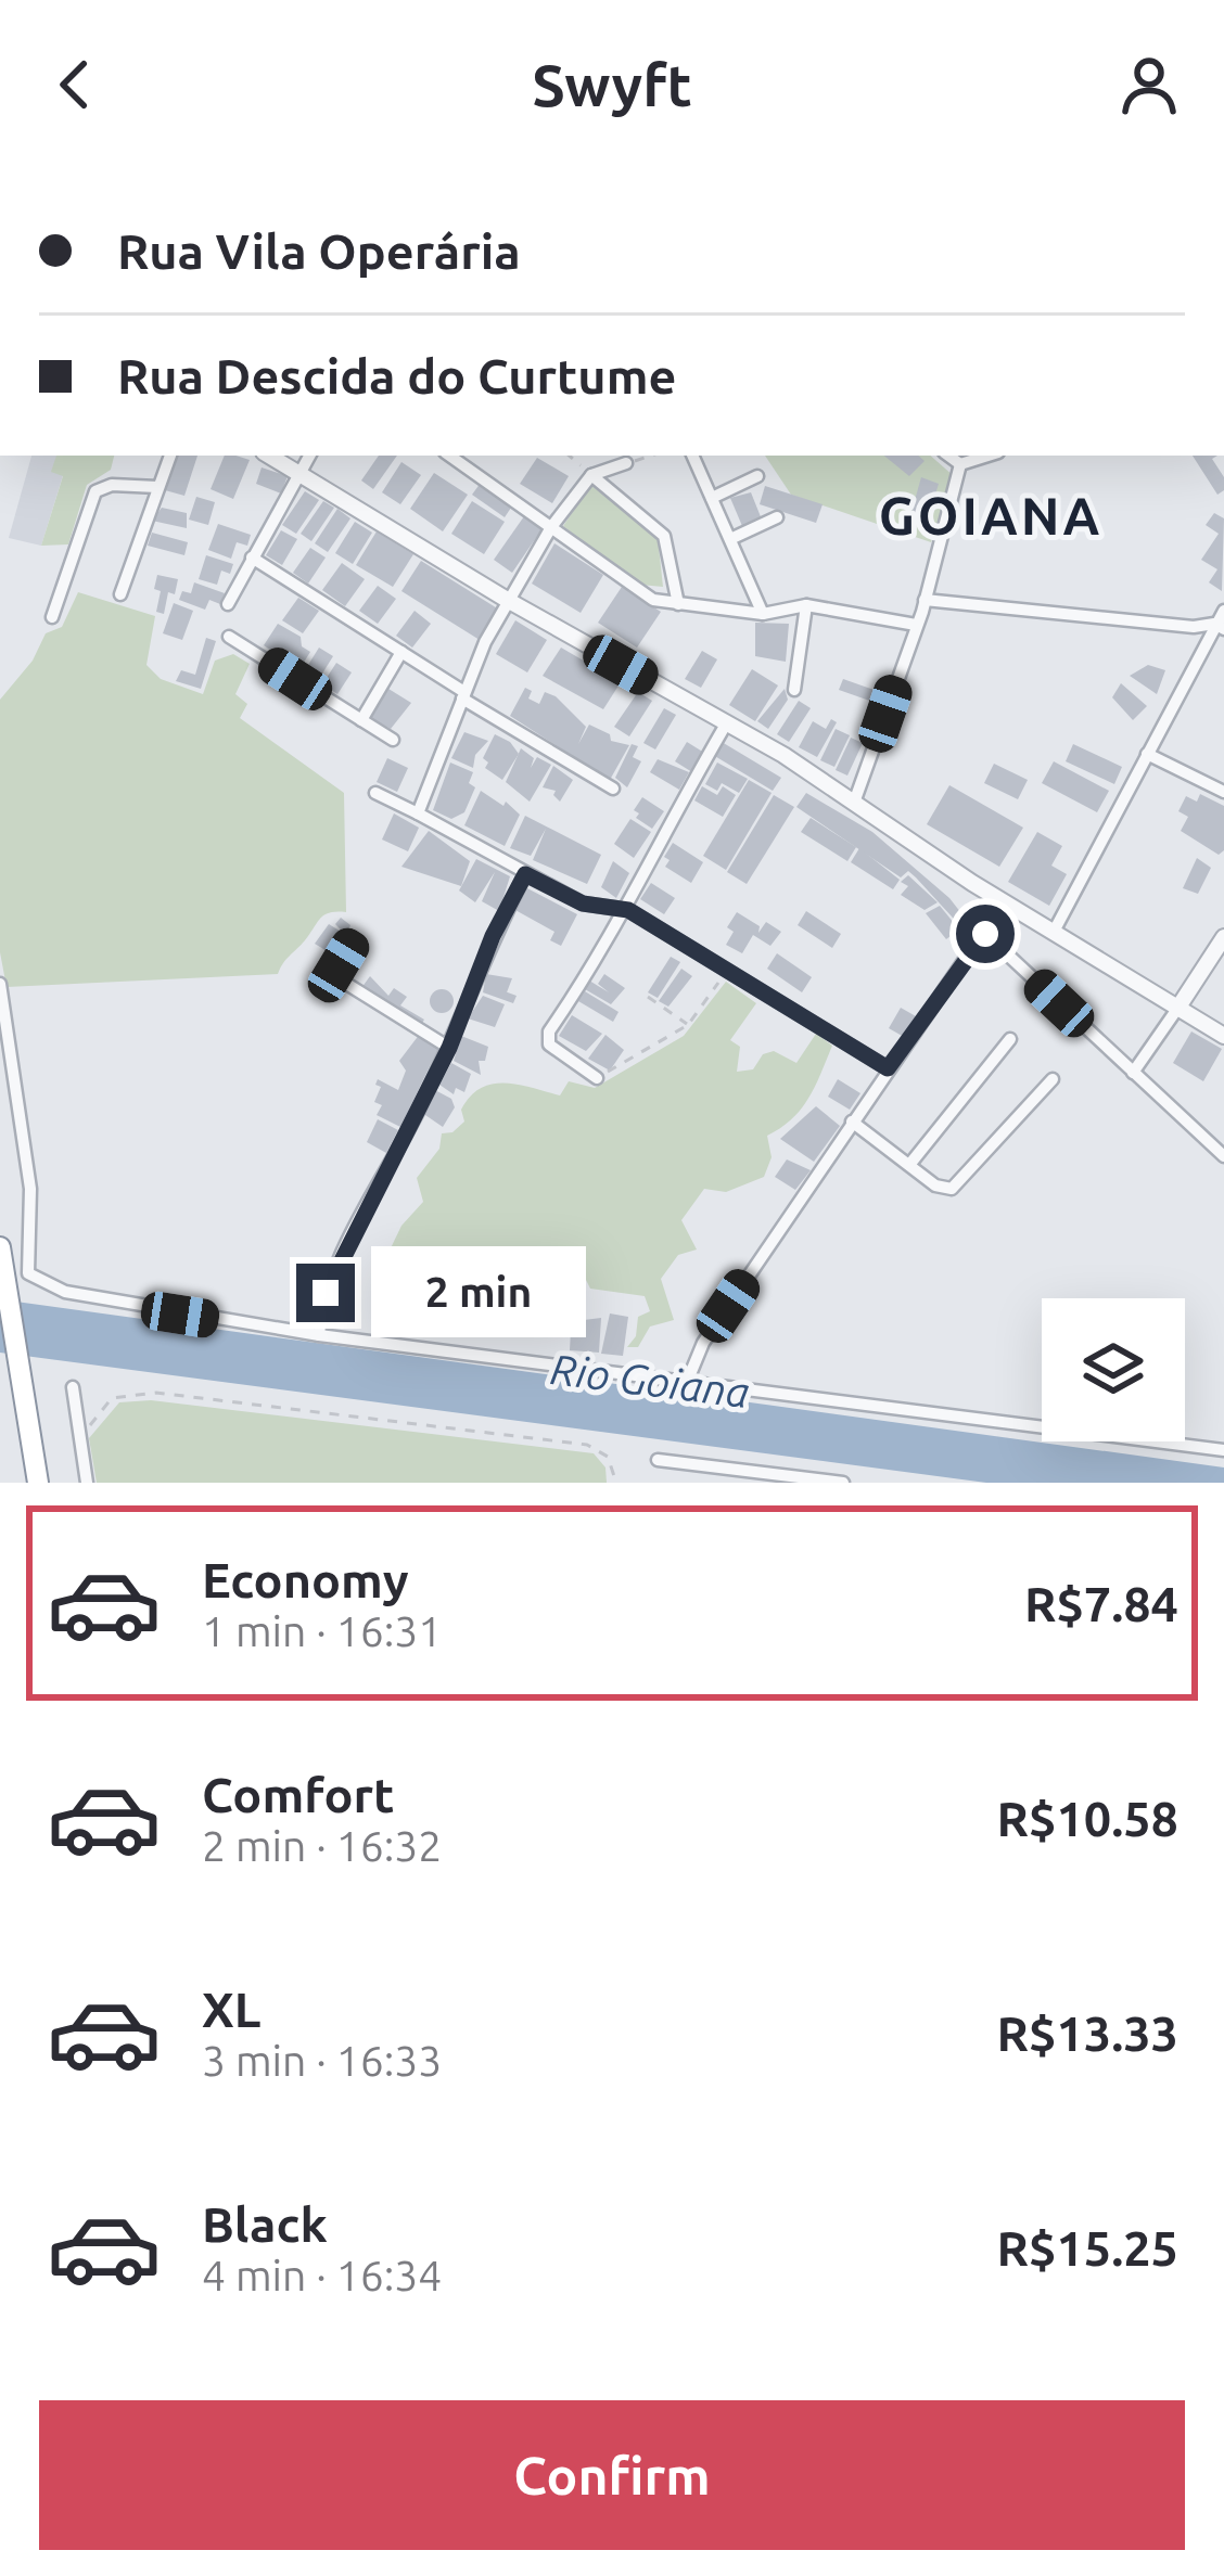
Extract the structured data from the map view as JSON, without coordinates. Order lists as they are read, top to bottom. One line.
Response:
{"districts":["GOIANA"],"water":["Rio Goiana"],"page":{"header":"Swyft","banner":["Rua Vila Operária","Rua Descida do Curtume"],"bubble":"2 min","list":[{"name":"Economy","note":"1 min · 16:31","value":"R$7.84"},{"name":"Comfort","note":"2 min · 16:32","value":"R$10.58"},{"name":"XL","note":"3 min · 16:33","value":"R$13.33"},{"name":"Black","note":"4 min · 16:34","value":"R$15.25"}],"buttons":"Confirm"}}
